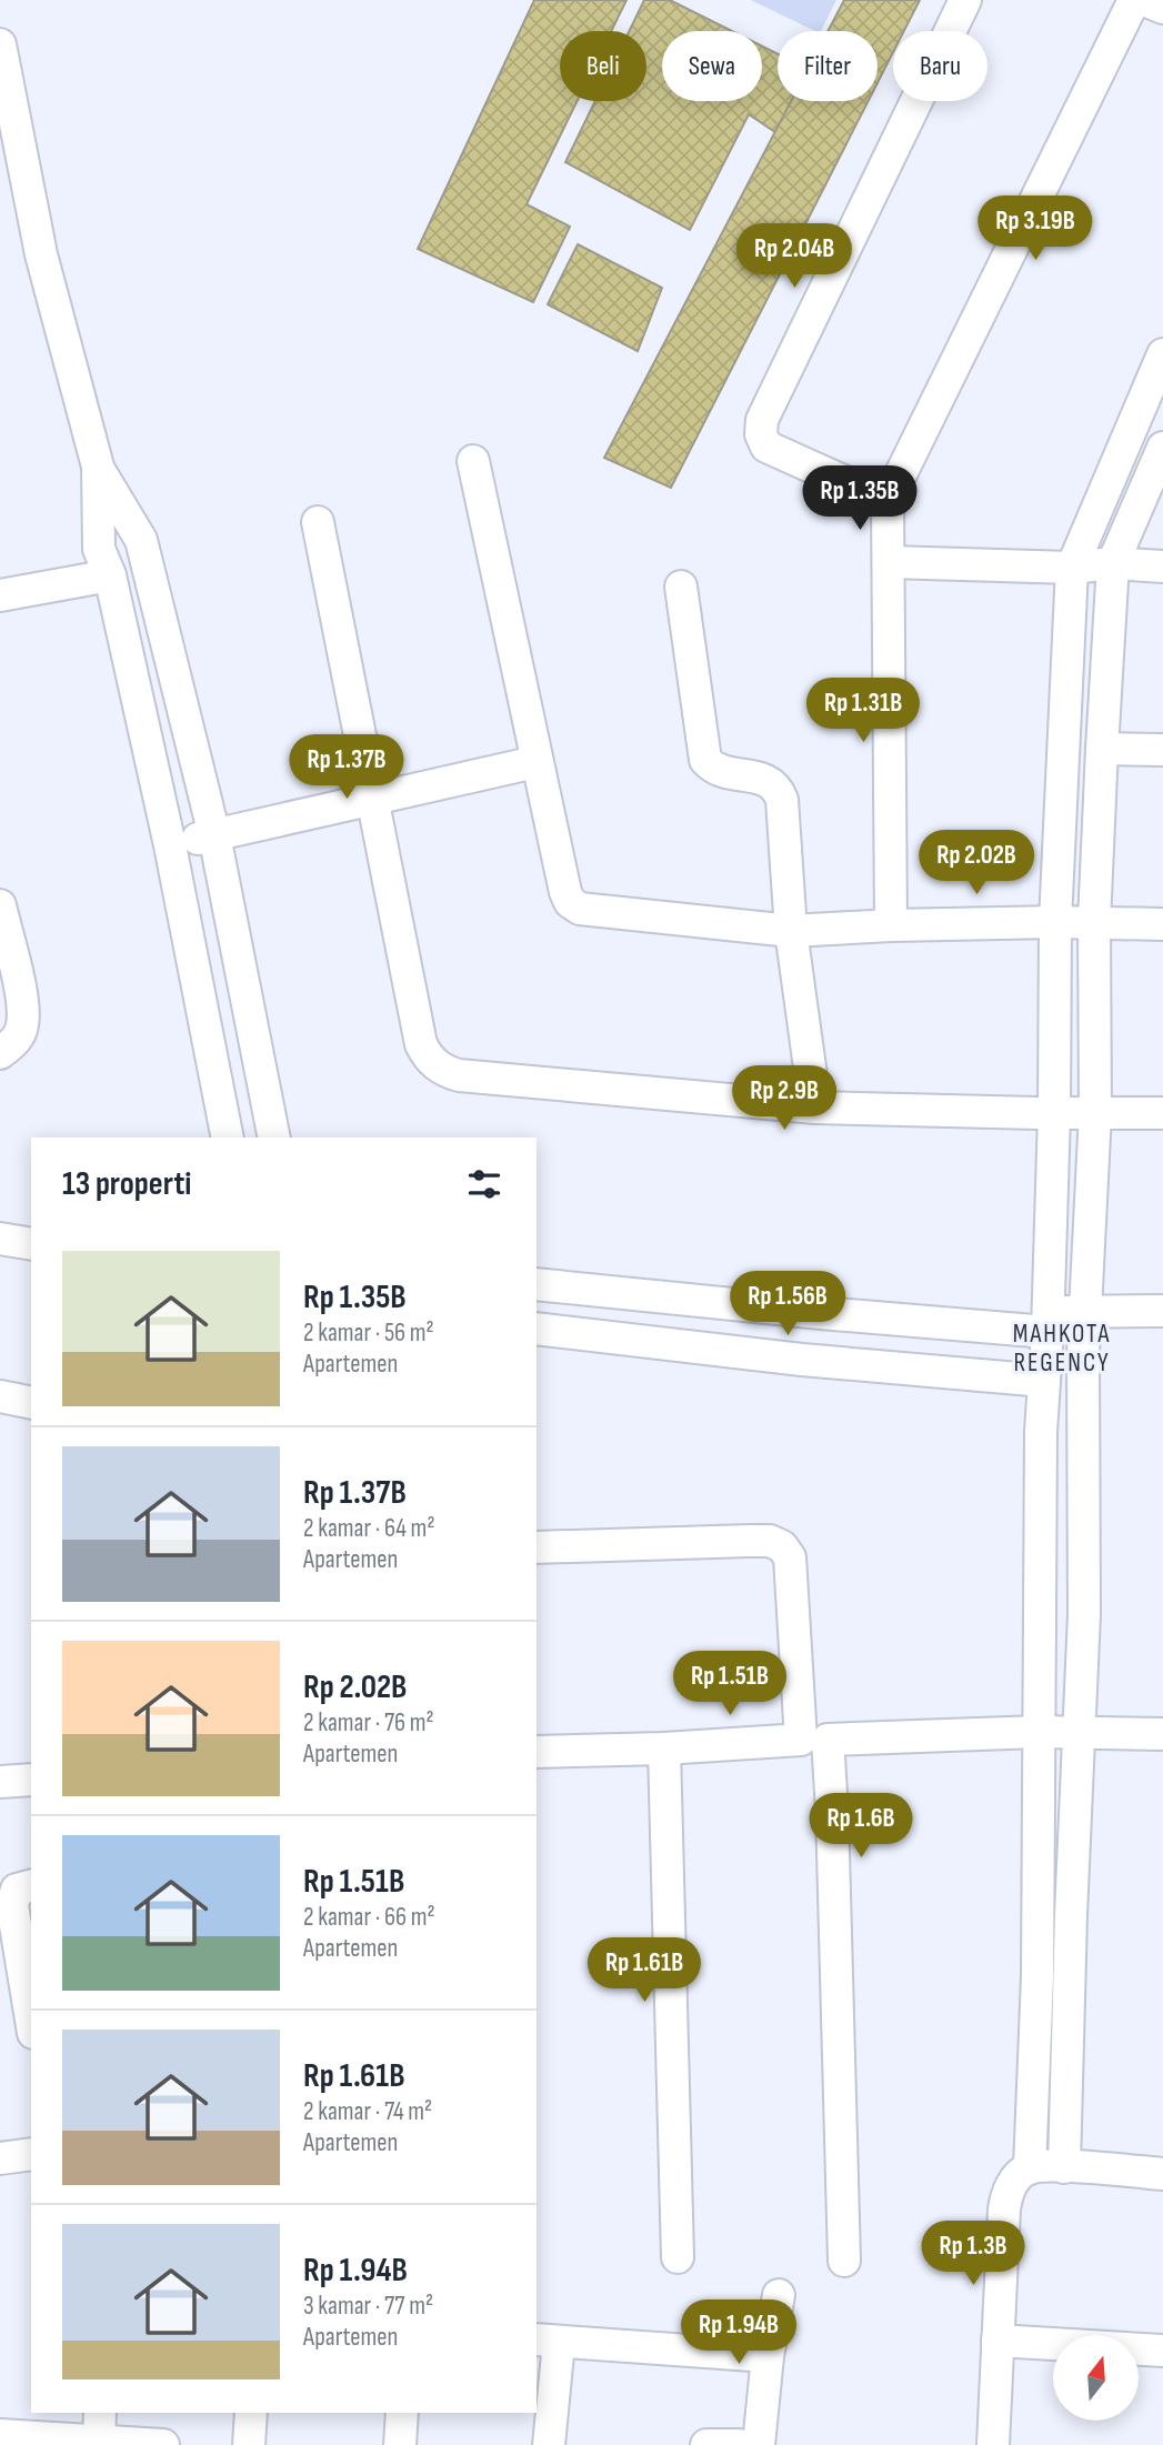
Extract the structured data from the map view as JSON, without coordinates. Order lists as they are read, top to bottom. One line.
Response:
{"districts":["MAHKOTA REGENCY"],"north":"top","page":{"chip":["Beli","Sewa","Filter","Baru"],"price":["Rp 3.19B","Rp 2.04B","Rp 1.35B","Rp 1.31B","Rp 1.37B","Rp 2.02B","Rp 2.9B","Rp 1.56B","Rp 1.51B","Rp 1.6B","Rp 1.61B","Rp 1.3B","Rp 1.94B"],"heading":"13 properti","list":[{"name":"Rp 1.35B","note":"2 kamar · 56 m² · Apartemen"},{"name":"Rp 1.37B","note":"2 kamar · 64 m² · Apartemen"},{"name":"Rp 2.02B","note":"2 kamar · 76 m² · Apartemen"},{"name":"Rp 1.51B","note":"2 kamar · 66 m² · Apartemen"},{"name":"Rp 1.61B","note":"2 kamar · 74 m² · Apartemen"},{"name":"Rp 1.94B","note":"3 kamar · 77 m² · Apartemen"}]}}
